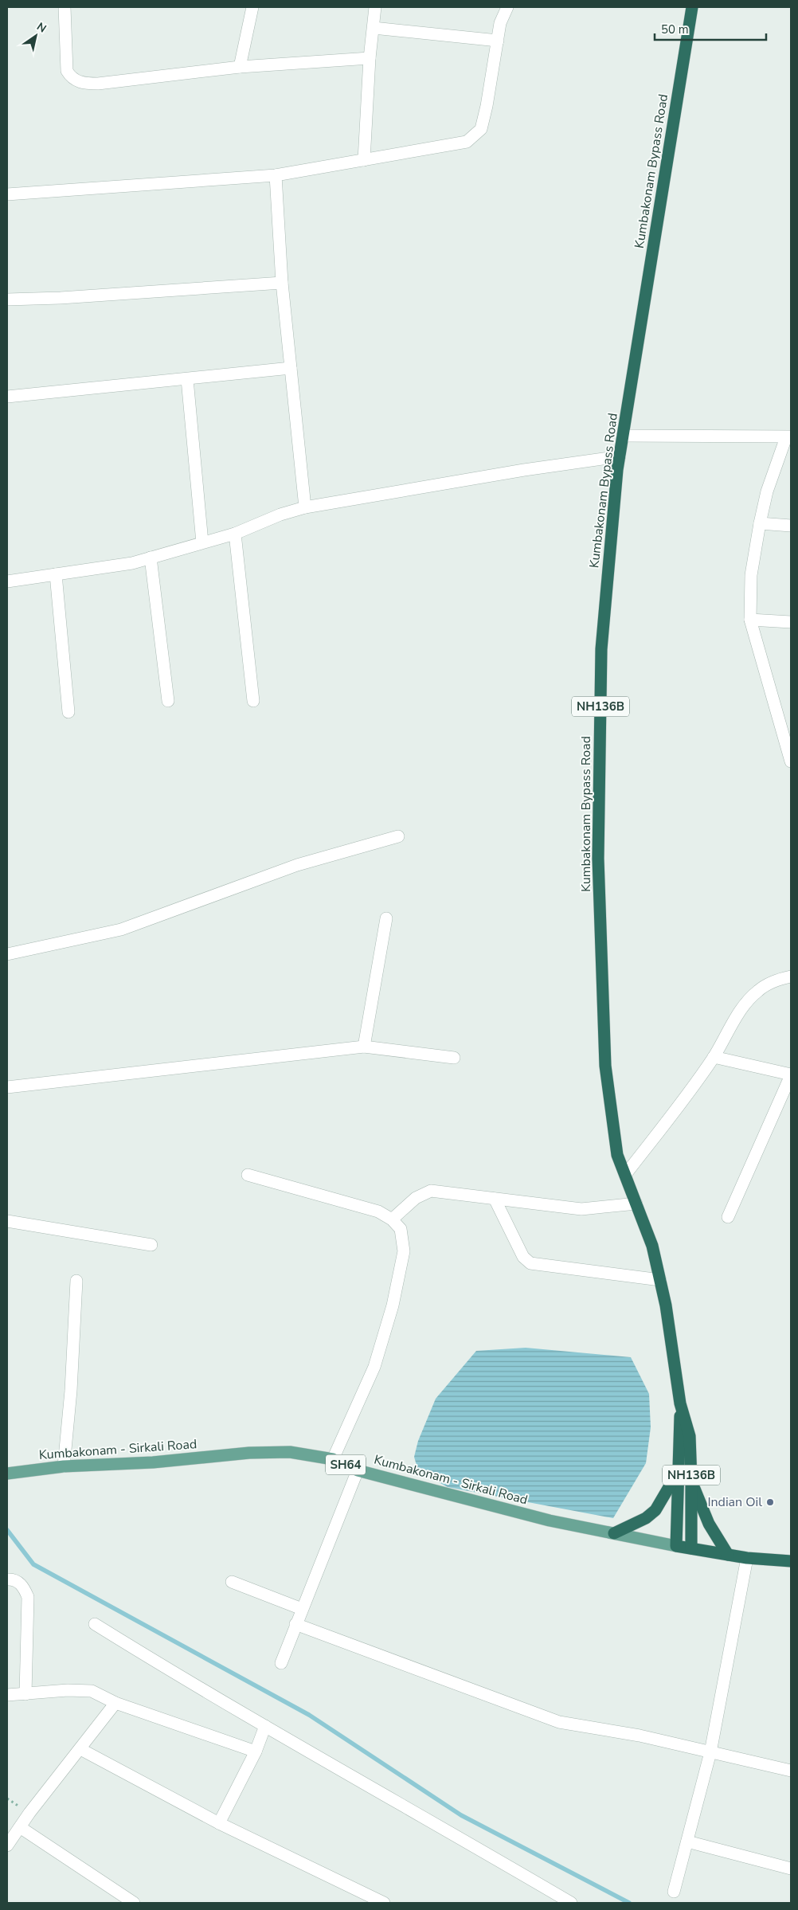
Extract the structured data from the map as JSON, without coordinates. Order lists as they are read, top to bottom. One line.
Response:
{"streets":{"highway":["Kumbakonam Bypass Road","NH136B","Kumbakonam - Sirkali Road"],"main road":["SH64"]},"crossings":[["Kumbakonam Bypass Road","Kumbakonam - Sirkali Road"]],"places":["Indian Oil"],"scale_bar":"50 m","north":"top right"}
